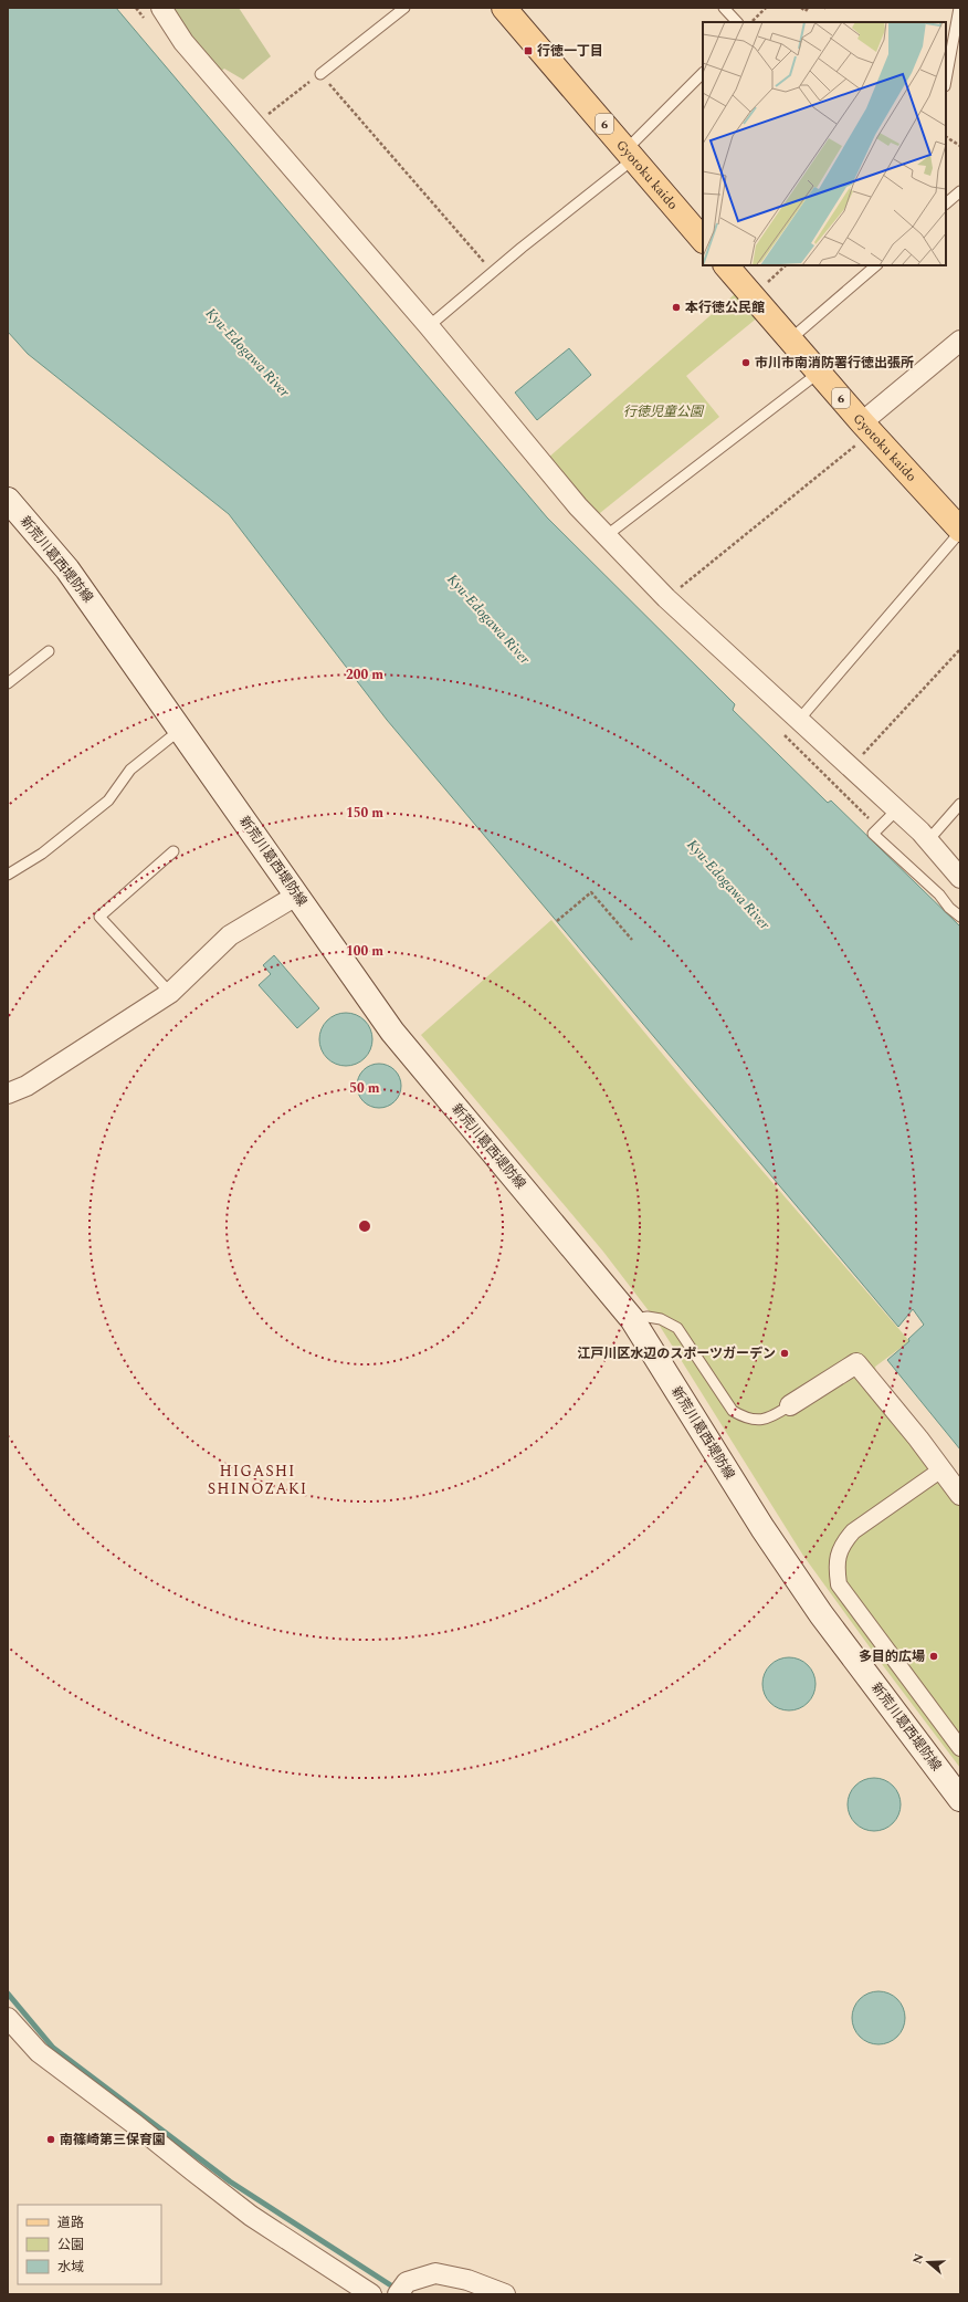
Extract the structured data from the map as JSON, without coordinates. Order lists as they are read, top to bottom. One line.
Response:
{"streets":{"main road":["6","Gyotoku kaido","新荒川葛西堤防線"]},"districts":["HIGASHI SHINOZAKI"],"water":["Kyu-Edogawa River"],"parks":["行徳児童公園"],"places":{"transit":["行徳一丁目"],"other":["本行徳公民館","市川市南消防署行徳出張所","江戸川区水辺のスポーツガーデン","多目的広場","南篠崎第三保育園"]},"legend":["道路","公園","水域"],"north":"left","rings":["200 m","150 m","100 m","50 m"]}
